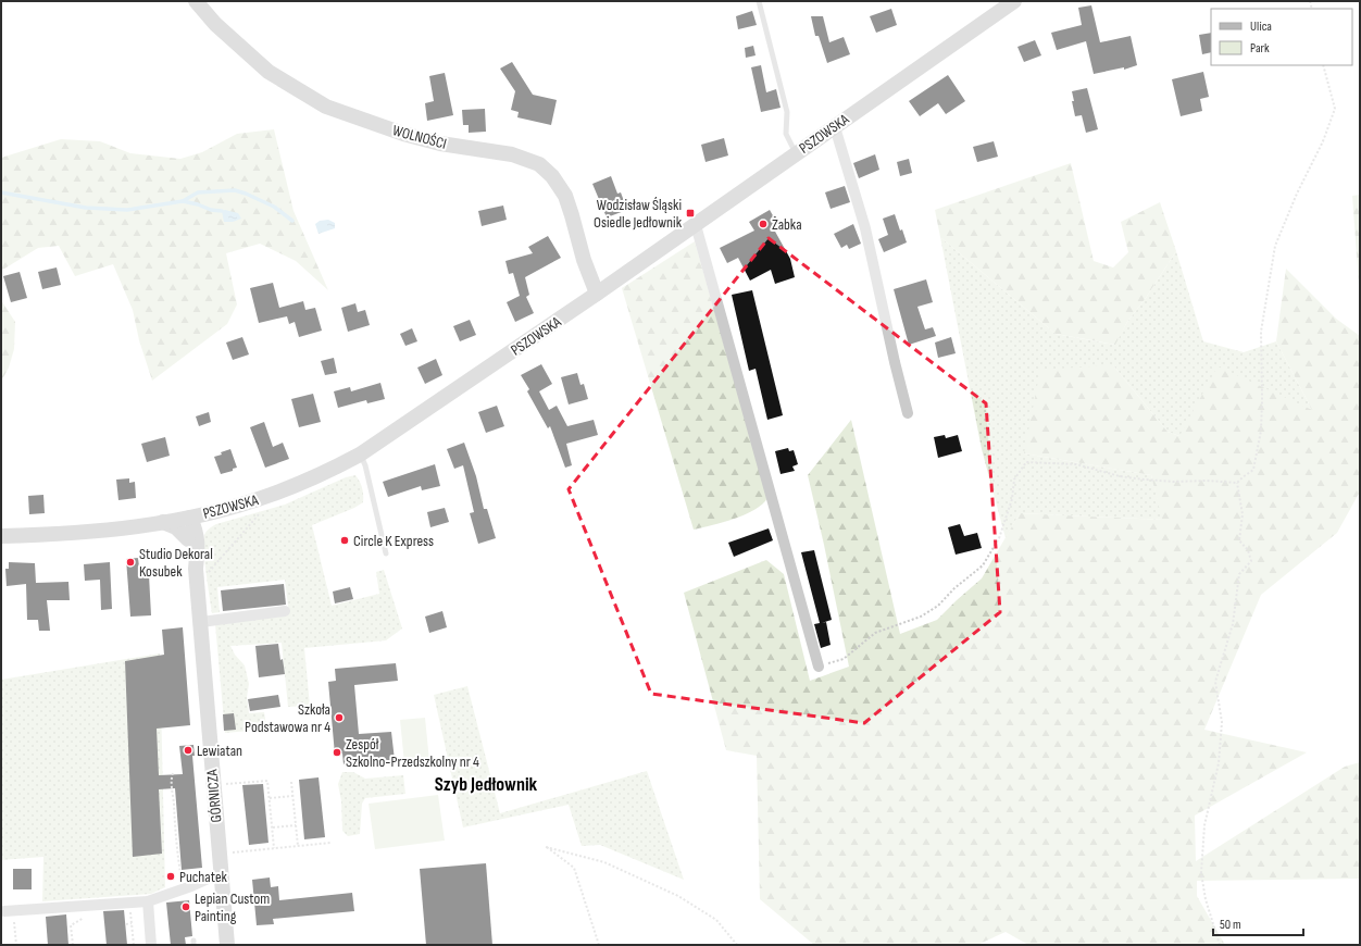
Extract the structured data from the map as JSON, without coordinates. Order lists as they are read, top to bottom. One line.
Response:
{"streets":{"main road":["PSZOWSKA","WOLNOŚCI","GÓRNICZA"]},"crossings":[["PSZOWSKA","WOLNOŚCI"],["PSZOWSKA","GÓRNICZA"]],"districts":["Szyb Jedłownik"],"places":{"transit":["Wodzisław Śląski Osiedle Jedłownik"],"other":["Żabka","Circle K Express","Studio Dekoral Kosubek","Szkoła Podstawowa nr 4","Lewiatan","Zespół Szkolno-Przedszkolny nr 4","Puchatek","Lepian Custom Painting"]},"legend":["Ulica","Park"],"scale_bar":"50 m"}
